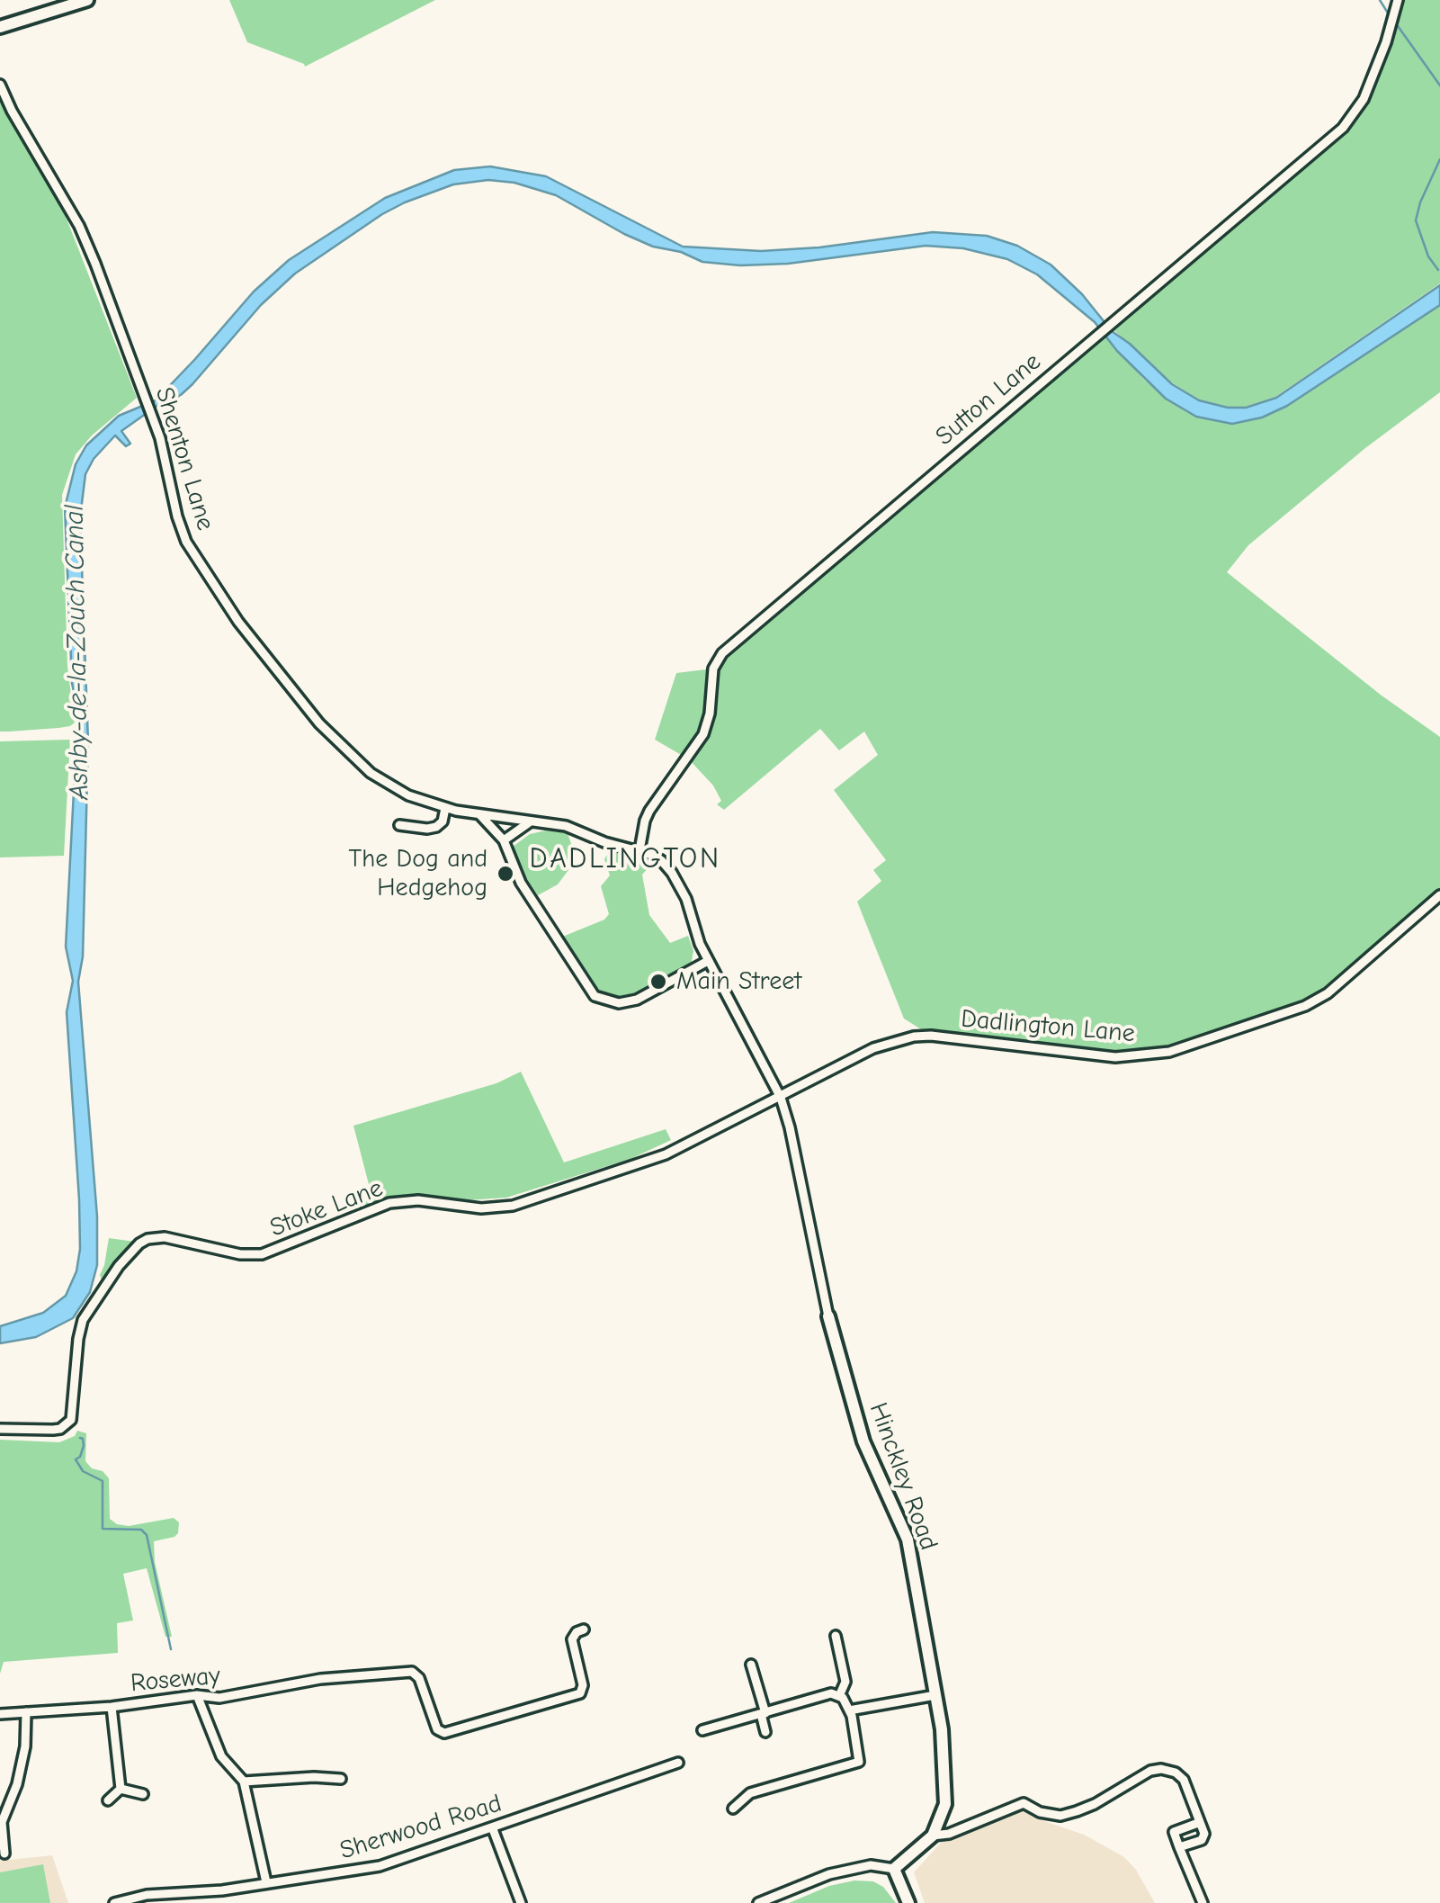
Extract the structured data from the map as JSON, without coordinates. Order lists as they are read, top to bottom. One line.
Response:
{"streets":{"street":["Sutton Lane","Shenton Lane","Dadlington Lane","Stoke Lane","Hinckley Road","Roseway","Sherwood Road"]},"crossings":[["Dadlington Lane","Stoke Lane"],["Dadlington Lane","Hinckley Road"],["Stoke Lane","Hinckley Road"]],"districts":["DADLINGTON"],"water":["Ashby-de-la-Zouch Canal"],"places":["The Dog and Hedgehog","Main Street"]}
